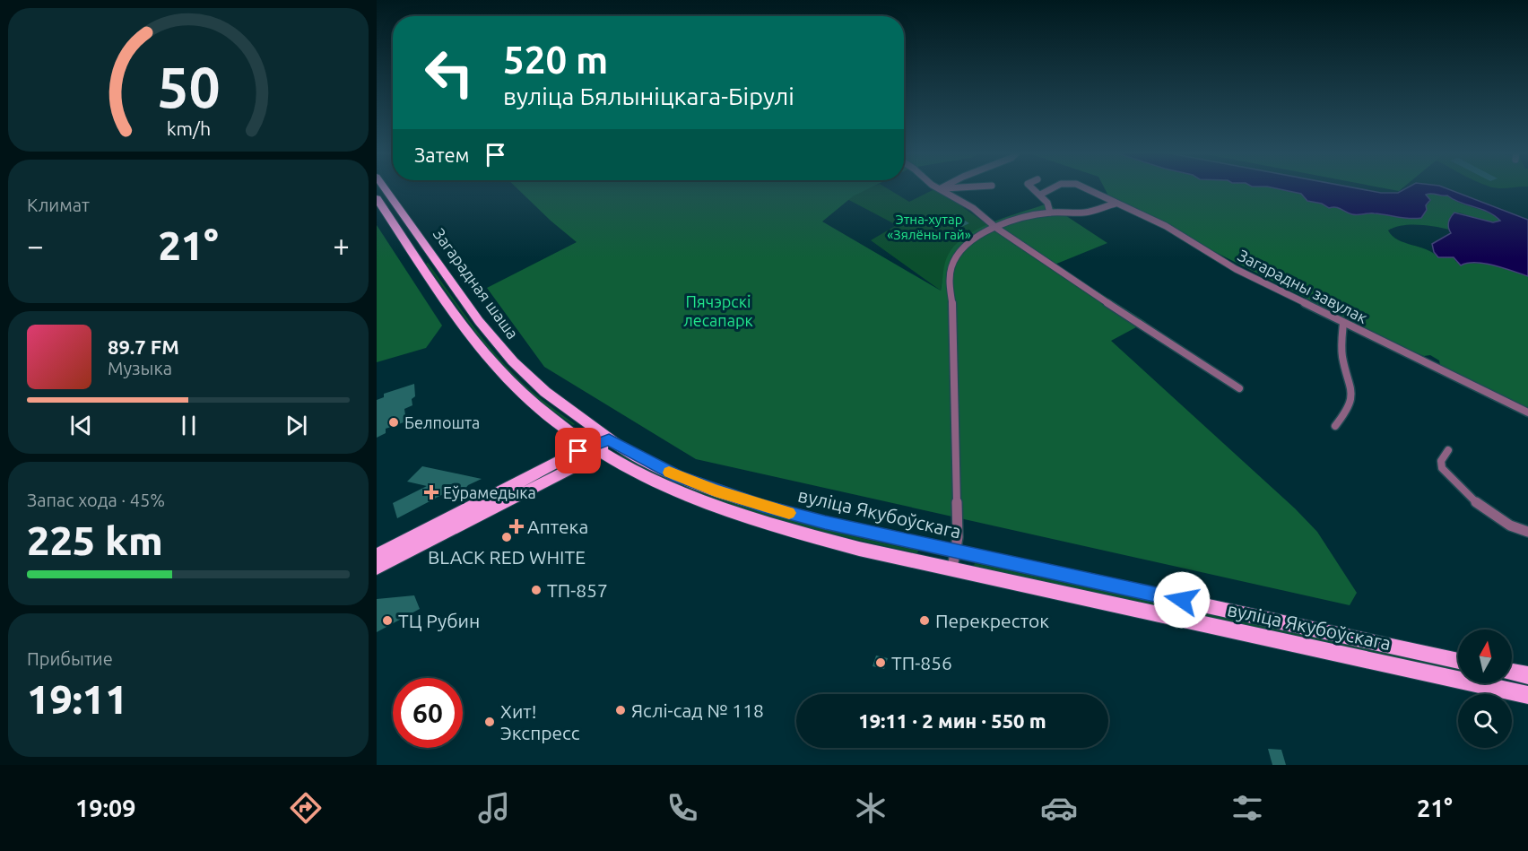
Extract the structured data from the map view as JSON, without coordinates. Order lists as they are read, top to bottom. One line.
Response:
{"streets":{"main road":["Загарадная шаша","вуліца Якубоўскага"],"street":["Загарадны завулак"]},"crossings":[["Загарадная шаша","вуліца Якубоўскага"]],"parks":["Этна-хутар «Зялёны гай»","Пячэрскі лесапарк"],"places":{"other":["Белпошта","BLACK RED WHITE","ТП-857","ТЦ Рубин","Перекресток","ТП-856","Яслі-сад № 118","Хит! Экспресс"],"health":["Еўрамедыка","Аптека"]},"north":"top","page":{"turn":["520 m","вуліца Бялыніцкага-Бірулі"],"then":"Затем","tile":["Климат",["Запас хода · 45%","225 km"],["Прибытие","19:11"]],"heat":["−","21°","+"],"song":["89.7 FM","Музыка"],"limit":"60","trip":"19:11 · 2 мин · 550 m","tabs":["19:09","21°"],"gauge":["50","km/h"]}}
